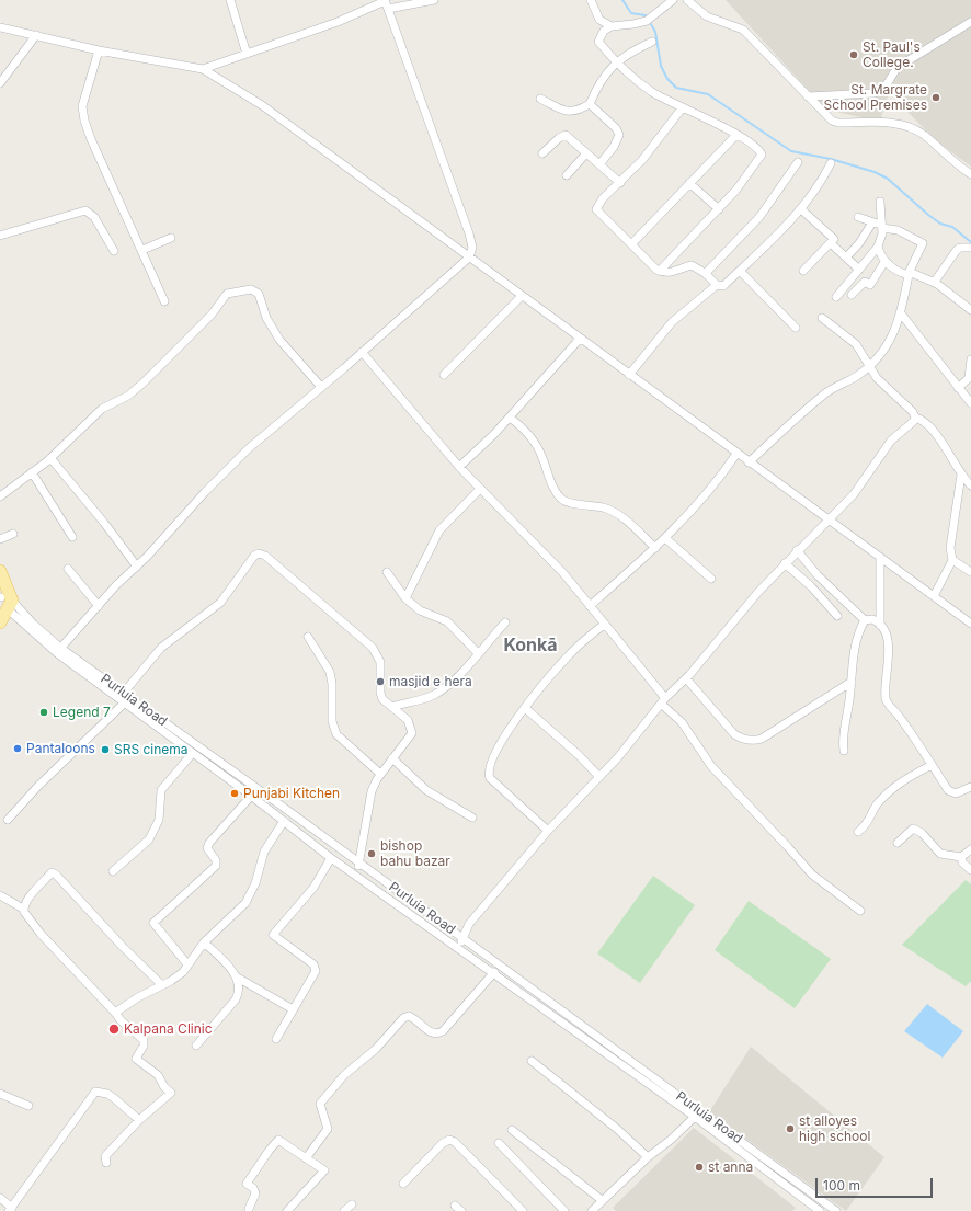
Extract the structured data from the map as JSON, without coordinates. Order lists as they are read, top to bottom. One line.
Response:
{"streets":{"street":["Purluia Road"]},"districts":["Konkā"],"places":["St. Paul's College.","St. Margrate School Premises","masjid e hera","Legend 7","Pantaloons","SRS cinema","Punjabi Kitchen","bishop bahu bazar","Kalpana Clinic","st alloyes high school","st anna"],"scale_bar":"100 m"}
